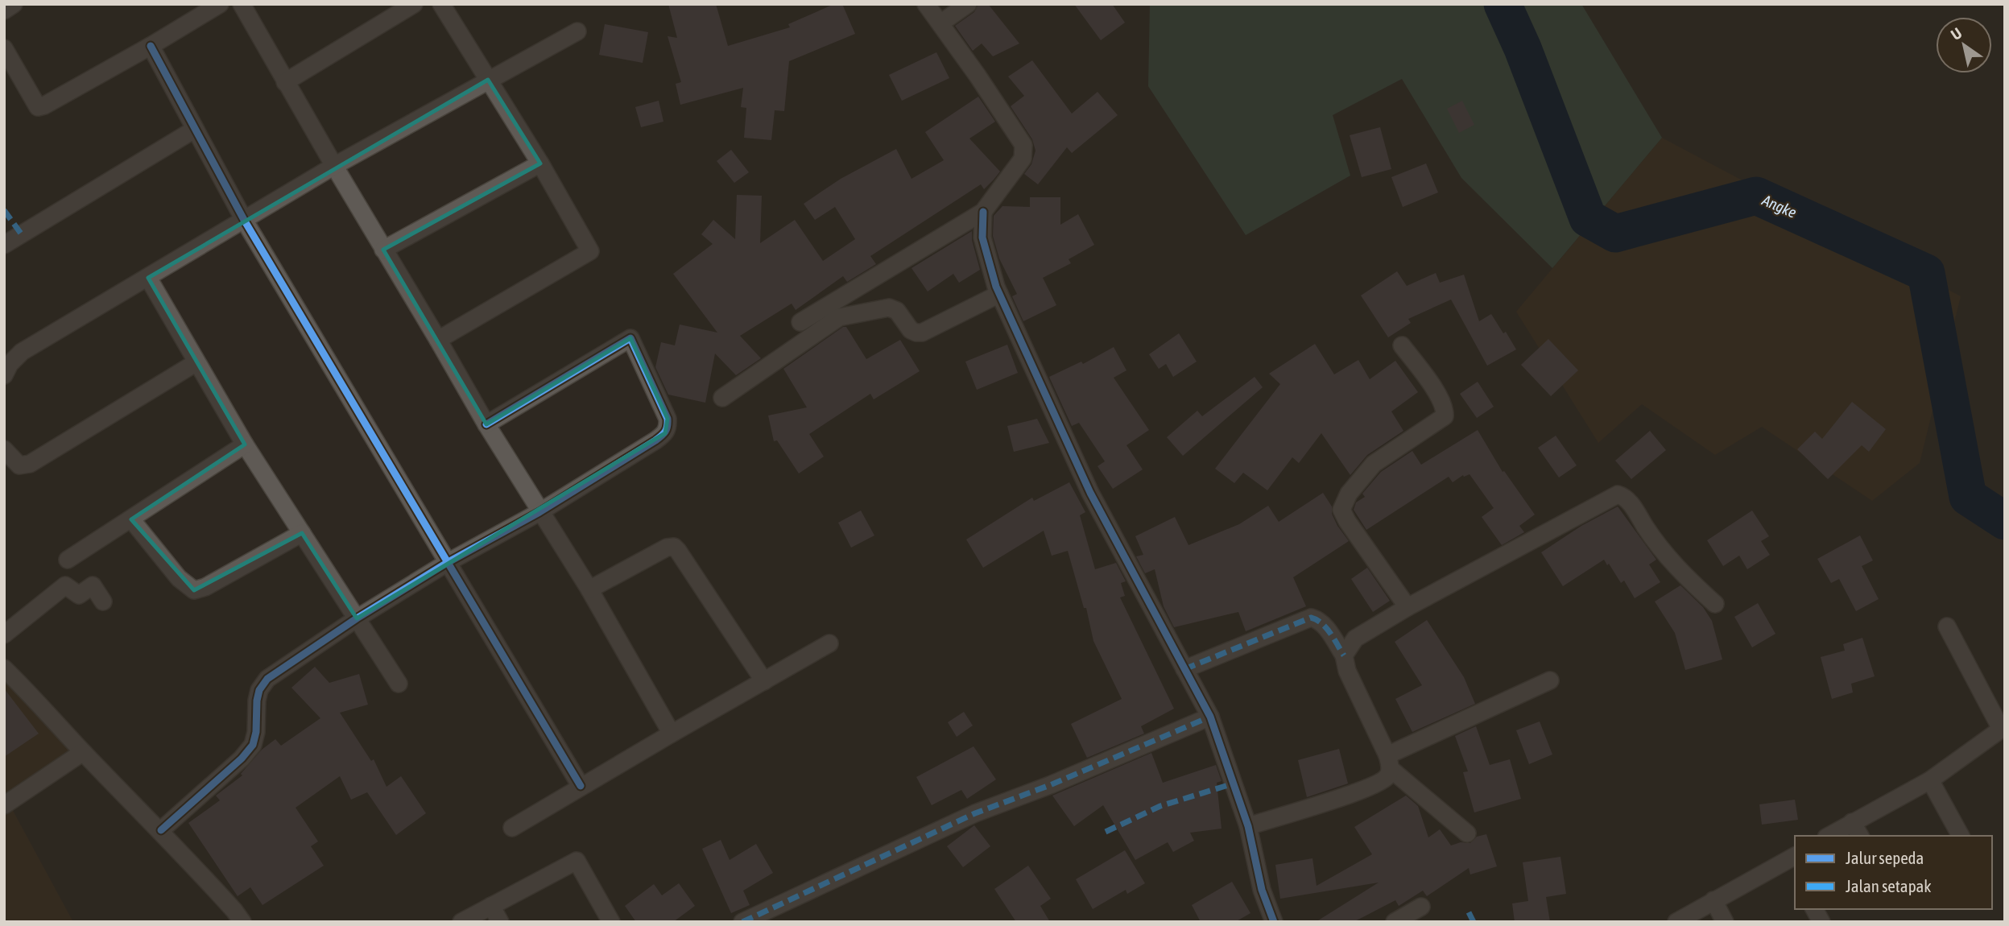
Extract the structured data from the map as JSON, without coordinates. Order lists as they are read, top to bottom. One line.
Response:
{"water":["Angke"],"legend":["Jalur sepeda","Jalan setapak"],"north":"top left"}
